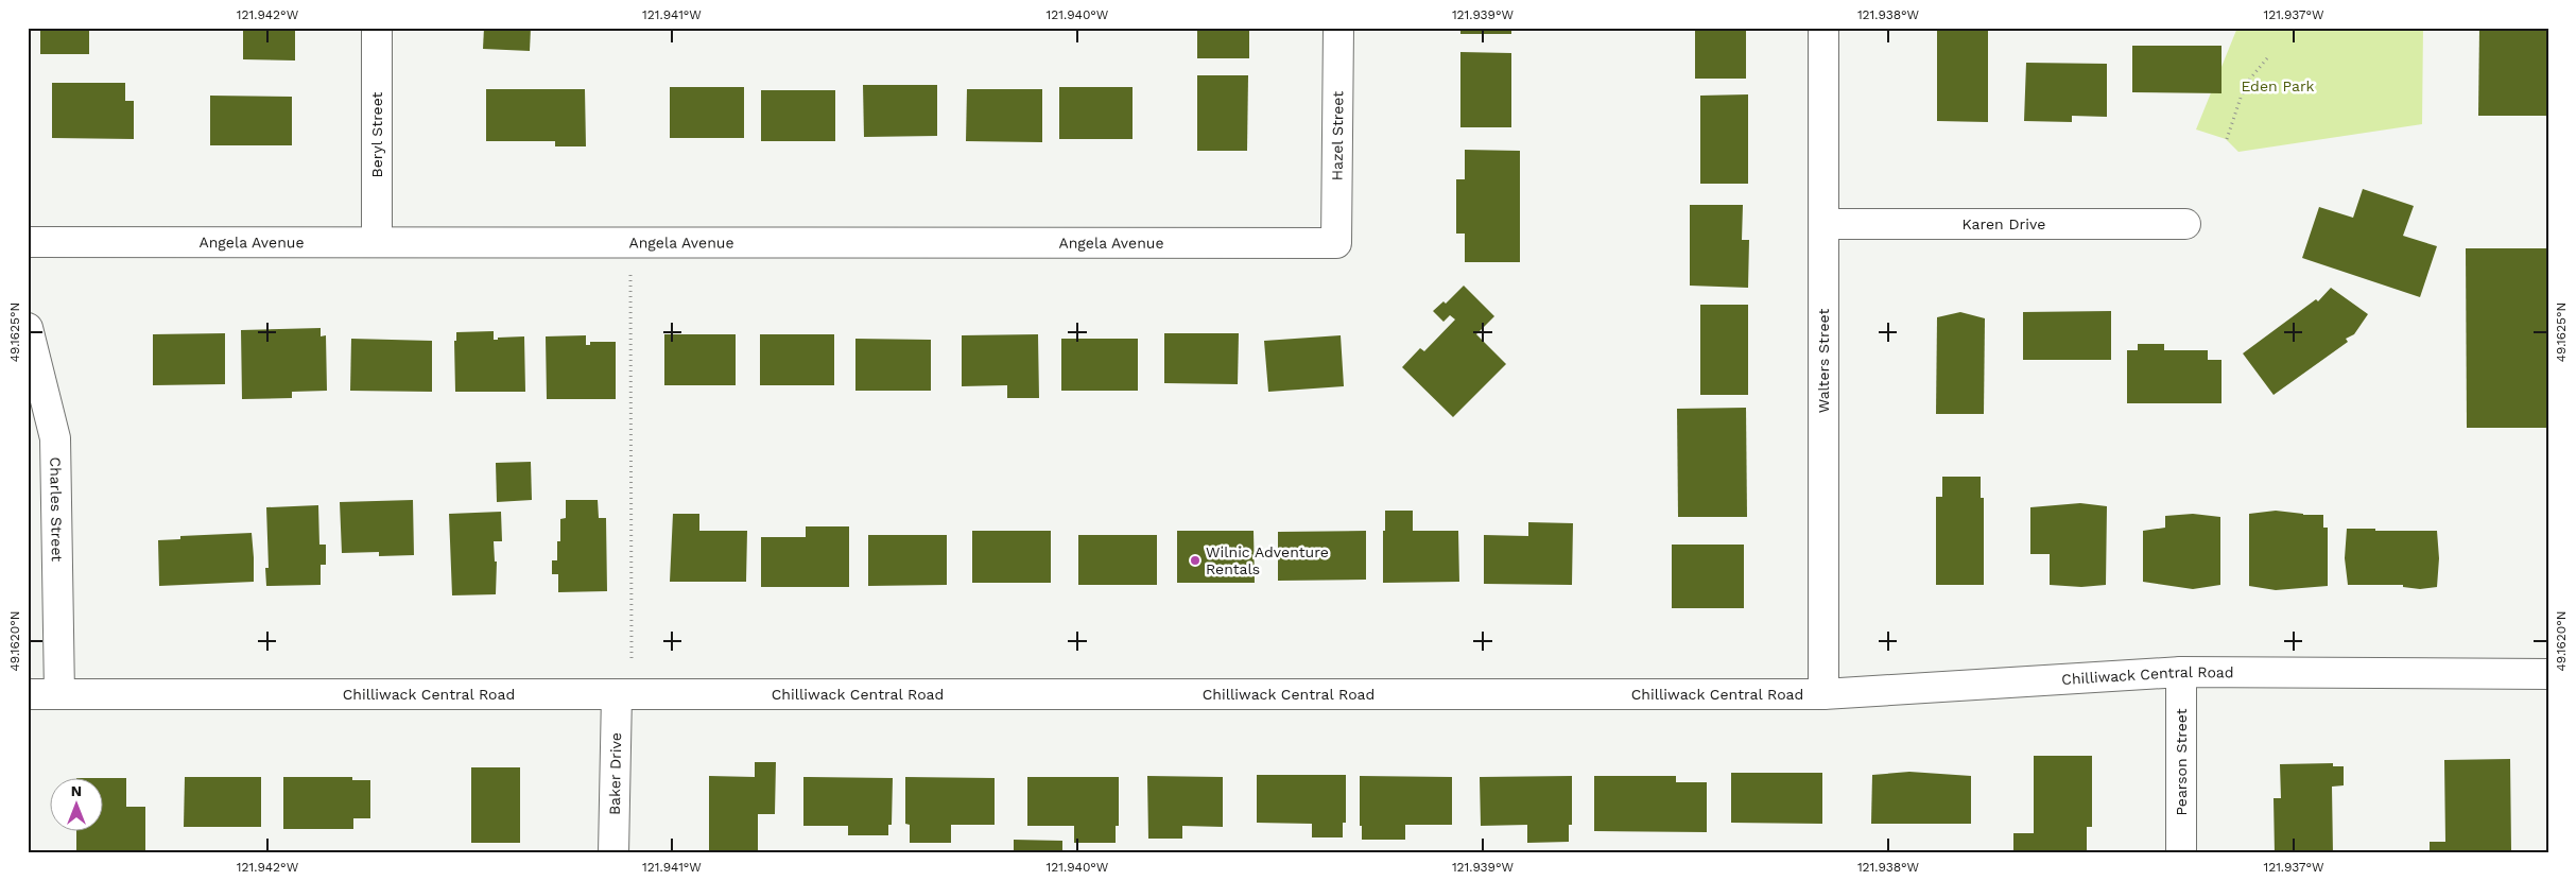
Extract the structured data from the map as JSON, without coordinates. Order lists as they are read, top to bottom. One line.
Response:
{"streets":{"street":["Beryl Street","Hazel Street","Karen Drive","Angela Avenue","Walters Street","Charles Street","Chilliwack Central Road","Pearson Street","Baker Drive"]},"crossings":[["Beryl Street","Angela Avenue"],["Hazel Street","Angela Avenue"],["Karen Drive","Walters Street"],["Walters Street","Chilliwack Central Road"],["Charles Street","Chilliwack Central Road"],["Chilliwack Central Road","Pearson Street"],["Chilliwack Central Road","Baker Drive"]],"parks":["Eden Park"],"places":["Wilnic Adventure Rentals"],"north":"top","coordinates":["121.942°W","121.941°W","121.940°W","121.939°W","121.938°W","121.937°W","49.1625°N","49.1620°N"]}
